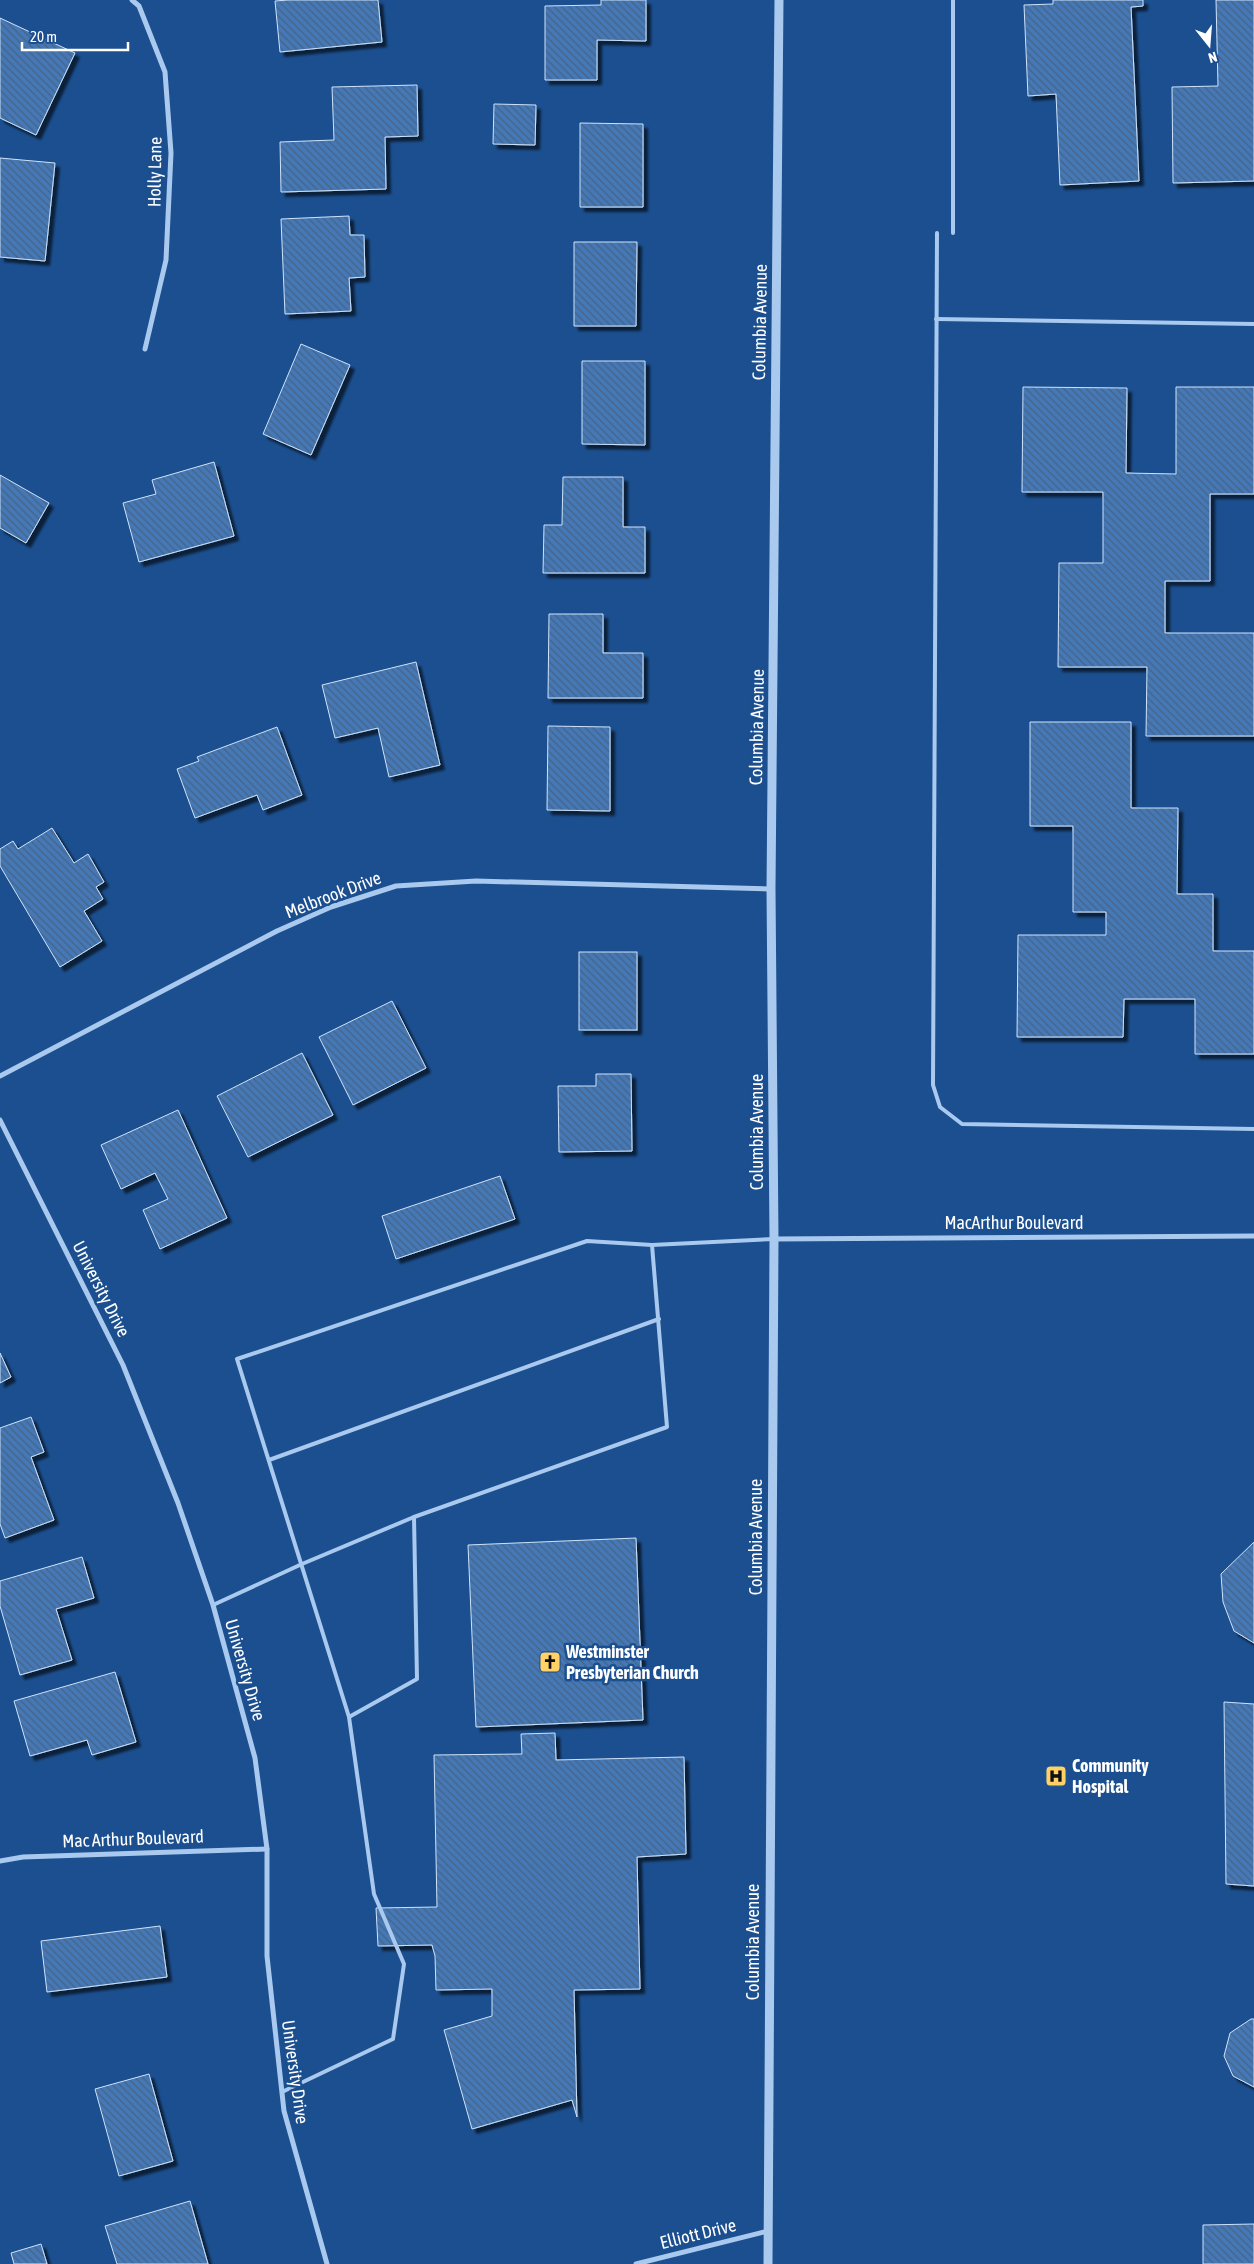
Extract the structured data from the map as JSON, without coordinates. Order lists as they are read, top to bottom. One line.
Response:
{"streets":{"street":["Holly Lane","Columbia Avenue","Melbrook Drive","MacArthur Boulevard","University Drive","Mac Arthur Boulevard","Elliott Drive"]},"crossings":[["Columbia Avenue","Melbrook Drive"],["Columbia Avenue","MacArthur Boulevard"],["Columbia Avenue","Elliott Drive"],["University Drive","Mac Arthur Boulevard"]],"places":{"church":["Westminster Presbyterian Church"],"hospital":["Community Hospital"]},"scale_bar":"20 m","north":"bottom"}
